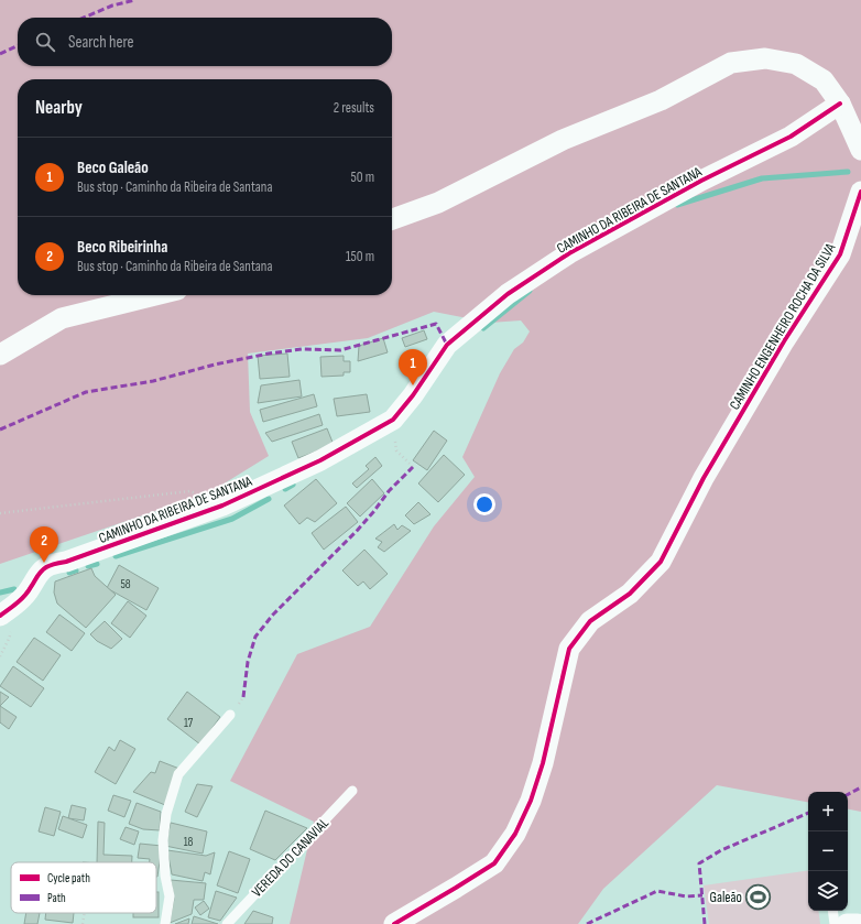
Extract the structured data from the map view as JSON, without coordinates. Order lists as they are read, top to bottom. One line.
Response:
{"streets":{"street":["CAMINHO DA RIBEIRA DE SANTANA","CAMINHO ENGENHEIRO ROCHA DA SILVA"],"lane":["VEREDA DO CANAVIAL"]},"places":{"sports":["Galeão"]},"house_numbers":["58","17","18"],"legend":["Cycle path","Path"],"page":{"search":"Search here","heading":["Nearby","2 results"],"list":[{"mark":"1","name":"Beco Galeão","note":"Bus stop · Caminho da Ribeira de Santana","value":"50 m"},{"mark":"2","name":"Beco Ribeirinha","note":"Bus stop · Caminho da Ribeira de Santana","value":"150 m"}],"pins":["1","2"],"map_buttons":["+","−"]}}
